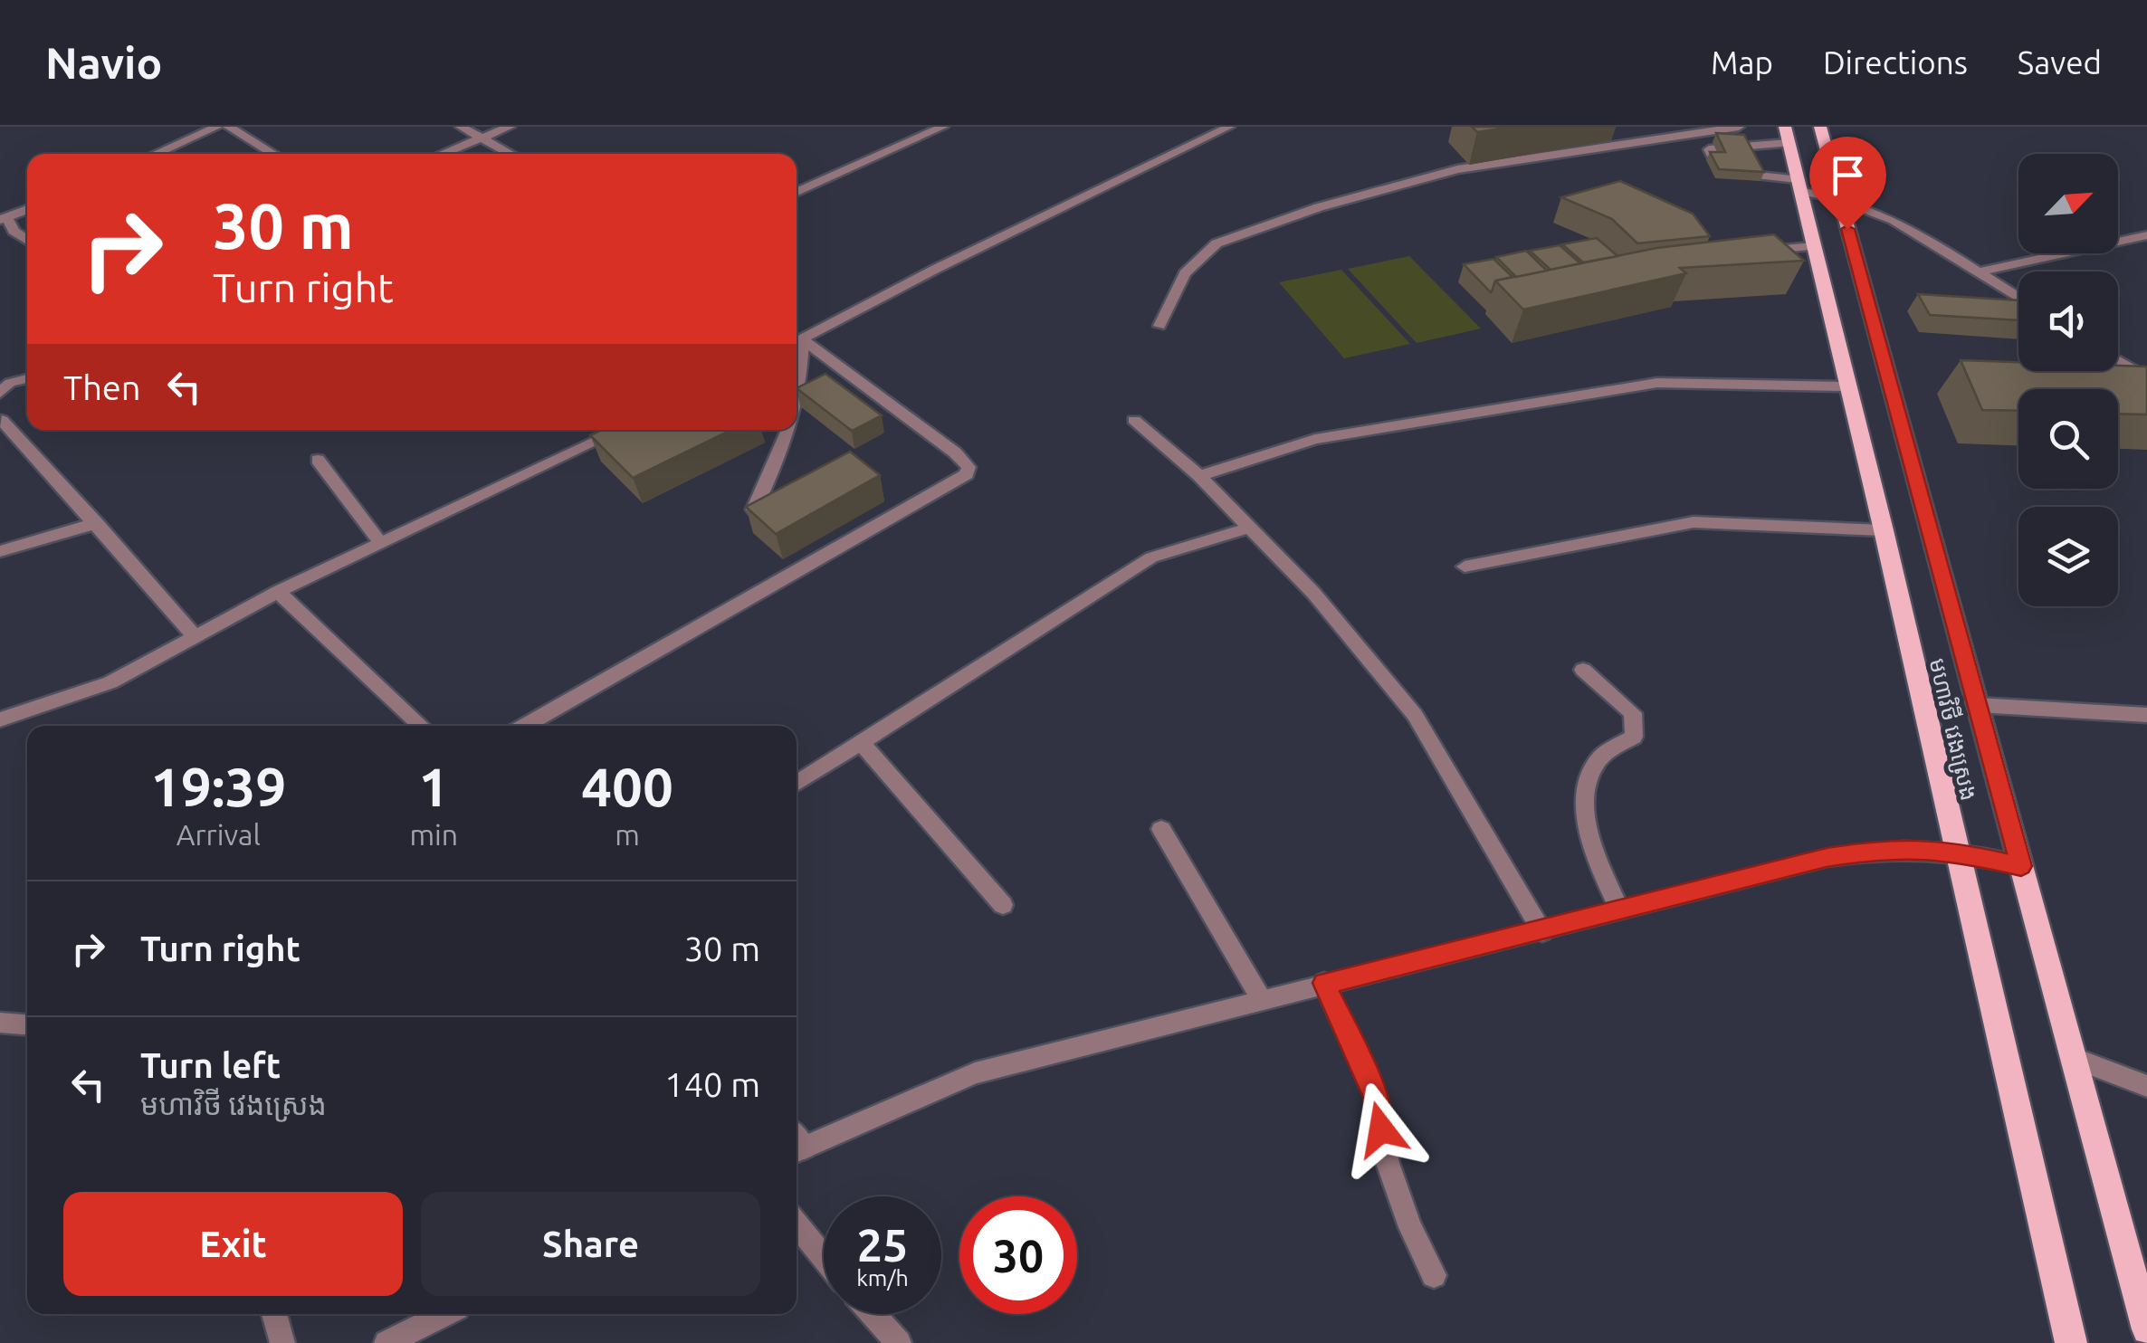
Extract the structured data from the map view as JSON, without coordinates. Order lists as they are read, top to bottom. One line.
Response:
{"streets":{"main road":["មហាវិថី វេងស្រេង"]},"north":"top right","page":{"header":"Navio","nav":["Map","Directions","Saved"],"turn":["30 m","Turn right"],"then":"Then","eta":["19:39","Arrival","1","min","400","m"],"list":[{"name":"Turn right","value":"30 m"},{"name":"Turn left","note":"មហាវិថី វេងស្រេង","value":"140 m"}],"buttons":["Exit","Share"],"speed":"25 km/h","limit":"30"}}
